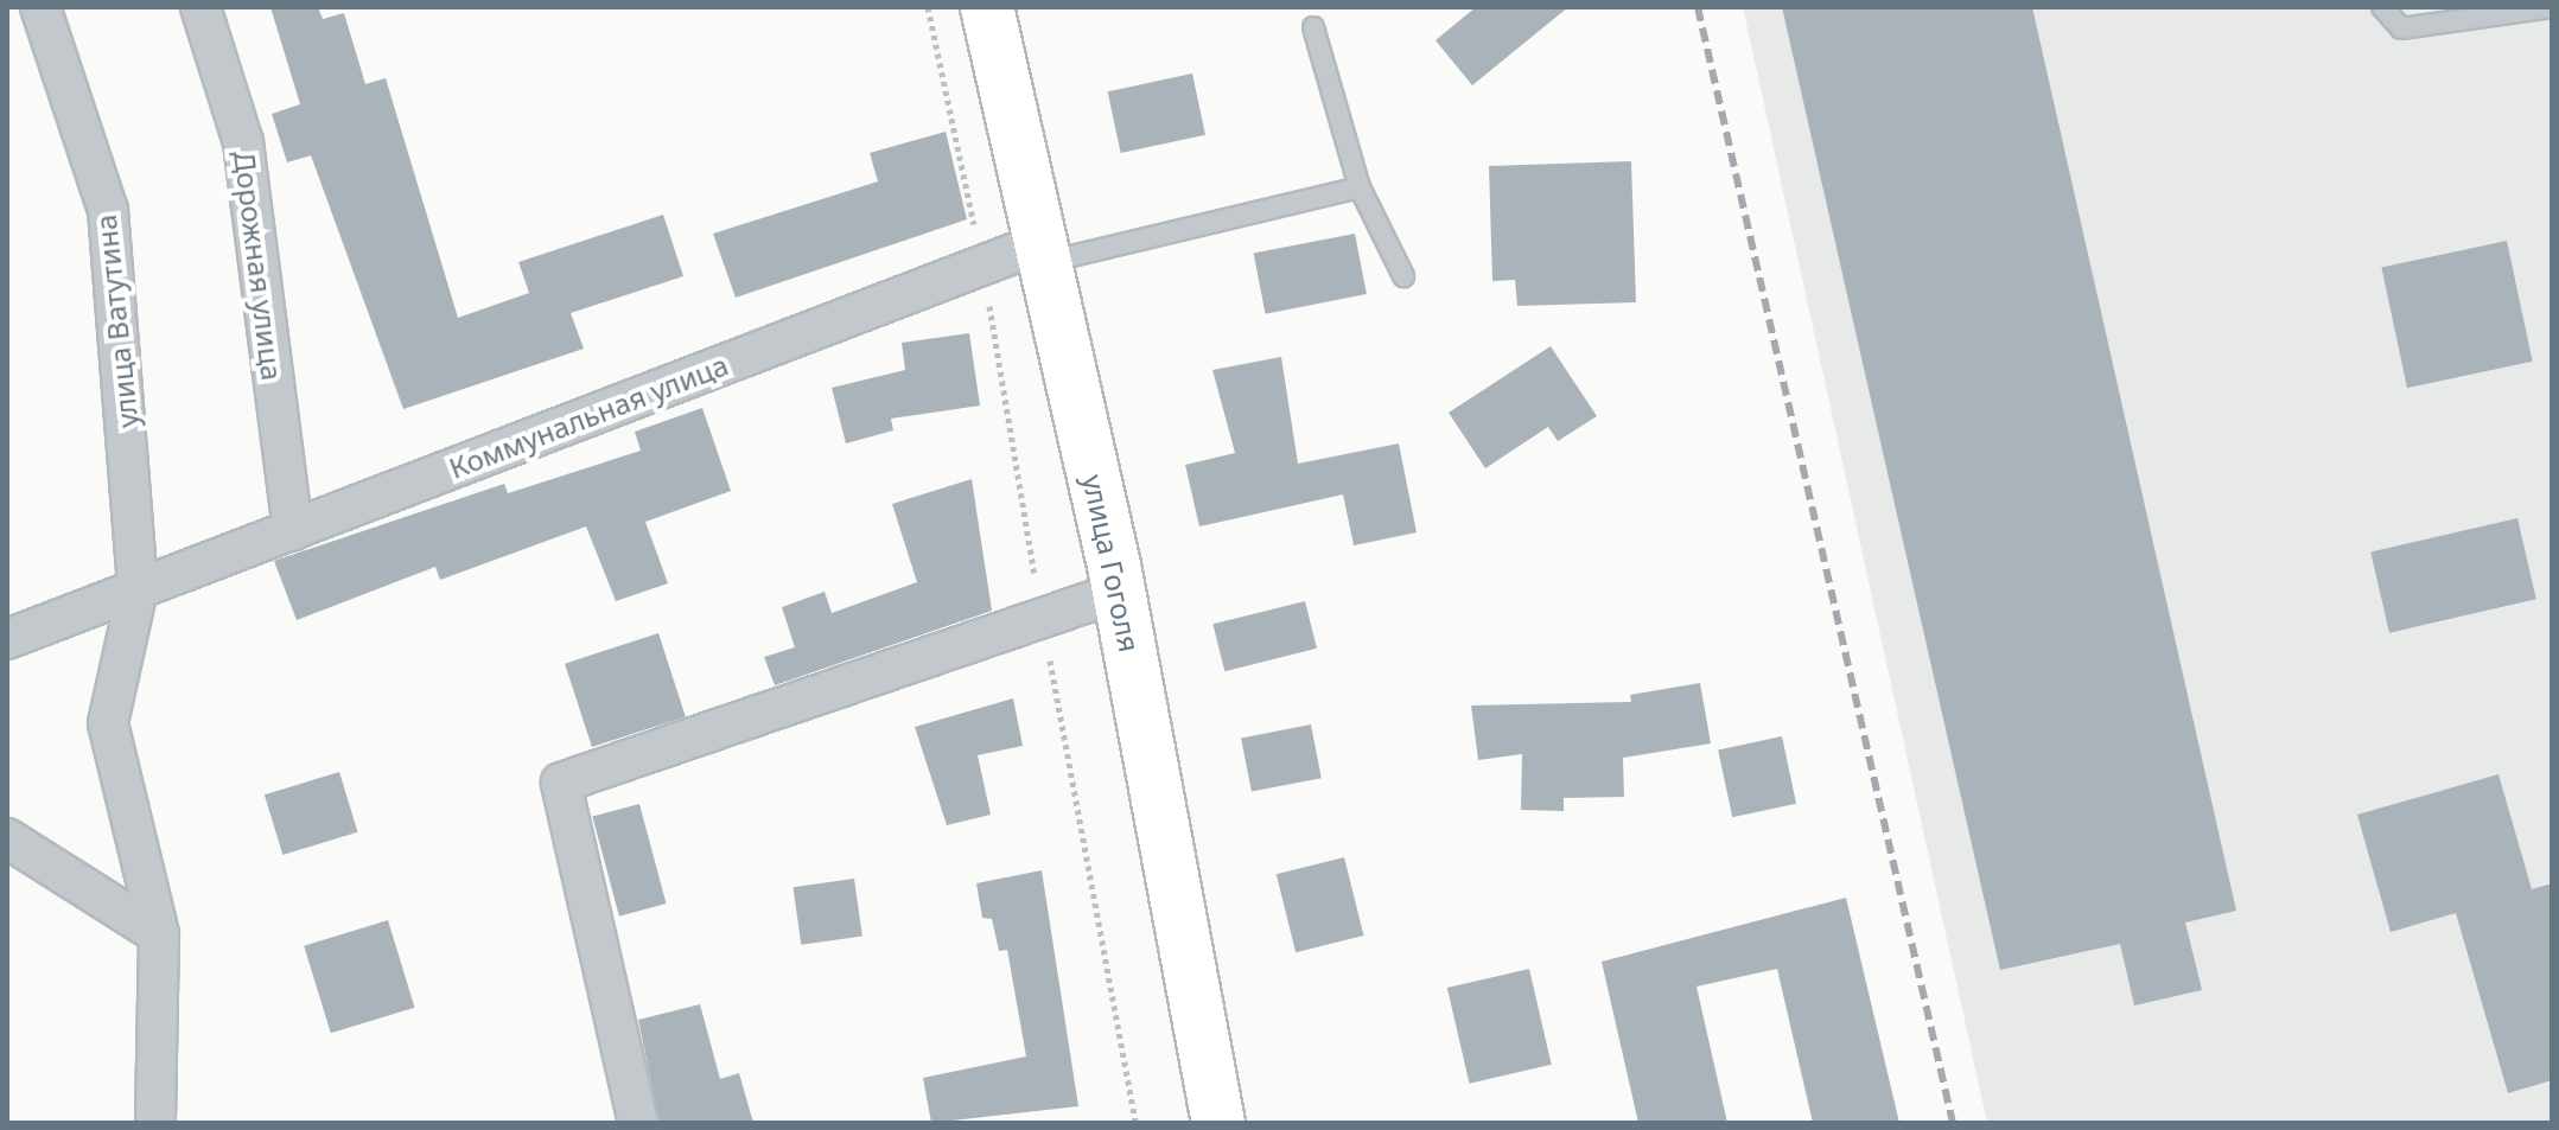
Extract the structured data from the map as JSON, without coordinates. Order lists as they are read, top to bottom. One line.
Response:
{"streets":{"main road":["улица Гоголя"],"street":["Дорожная улица","улица Ватутина","Коммунальная улица"]},"crossings":[["Дорожная улица","Коммунальная улица"],["улица Ватутина","Коммунальная улица"],["Коммунальная улица","улица Гоголя"]]}
